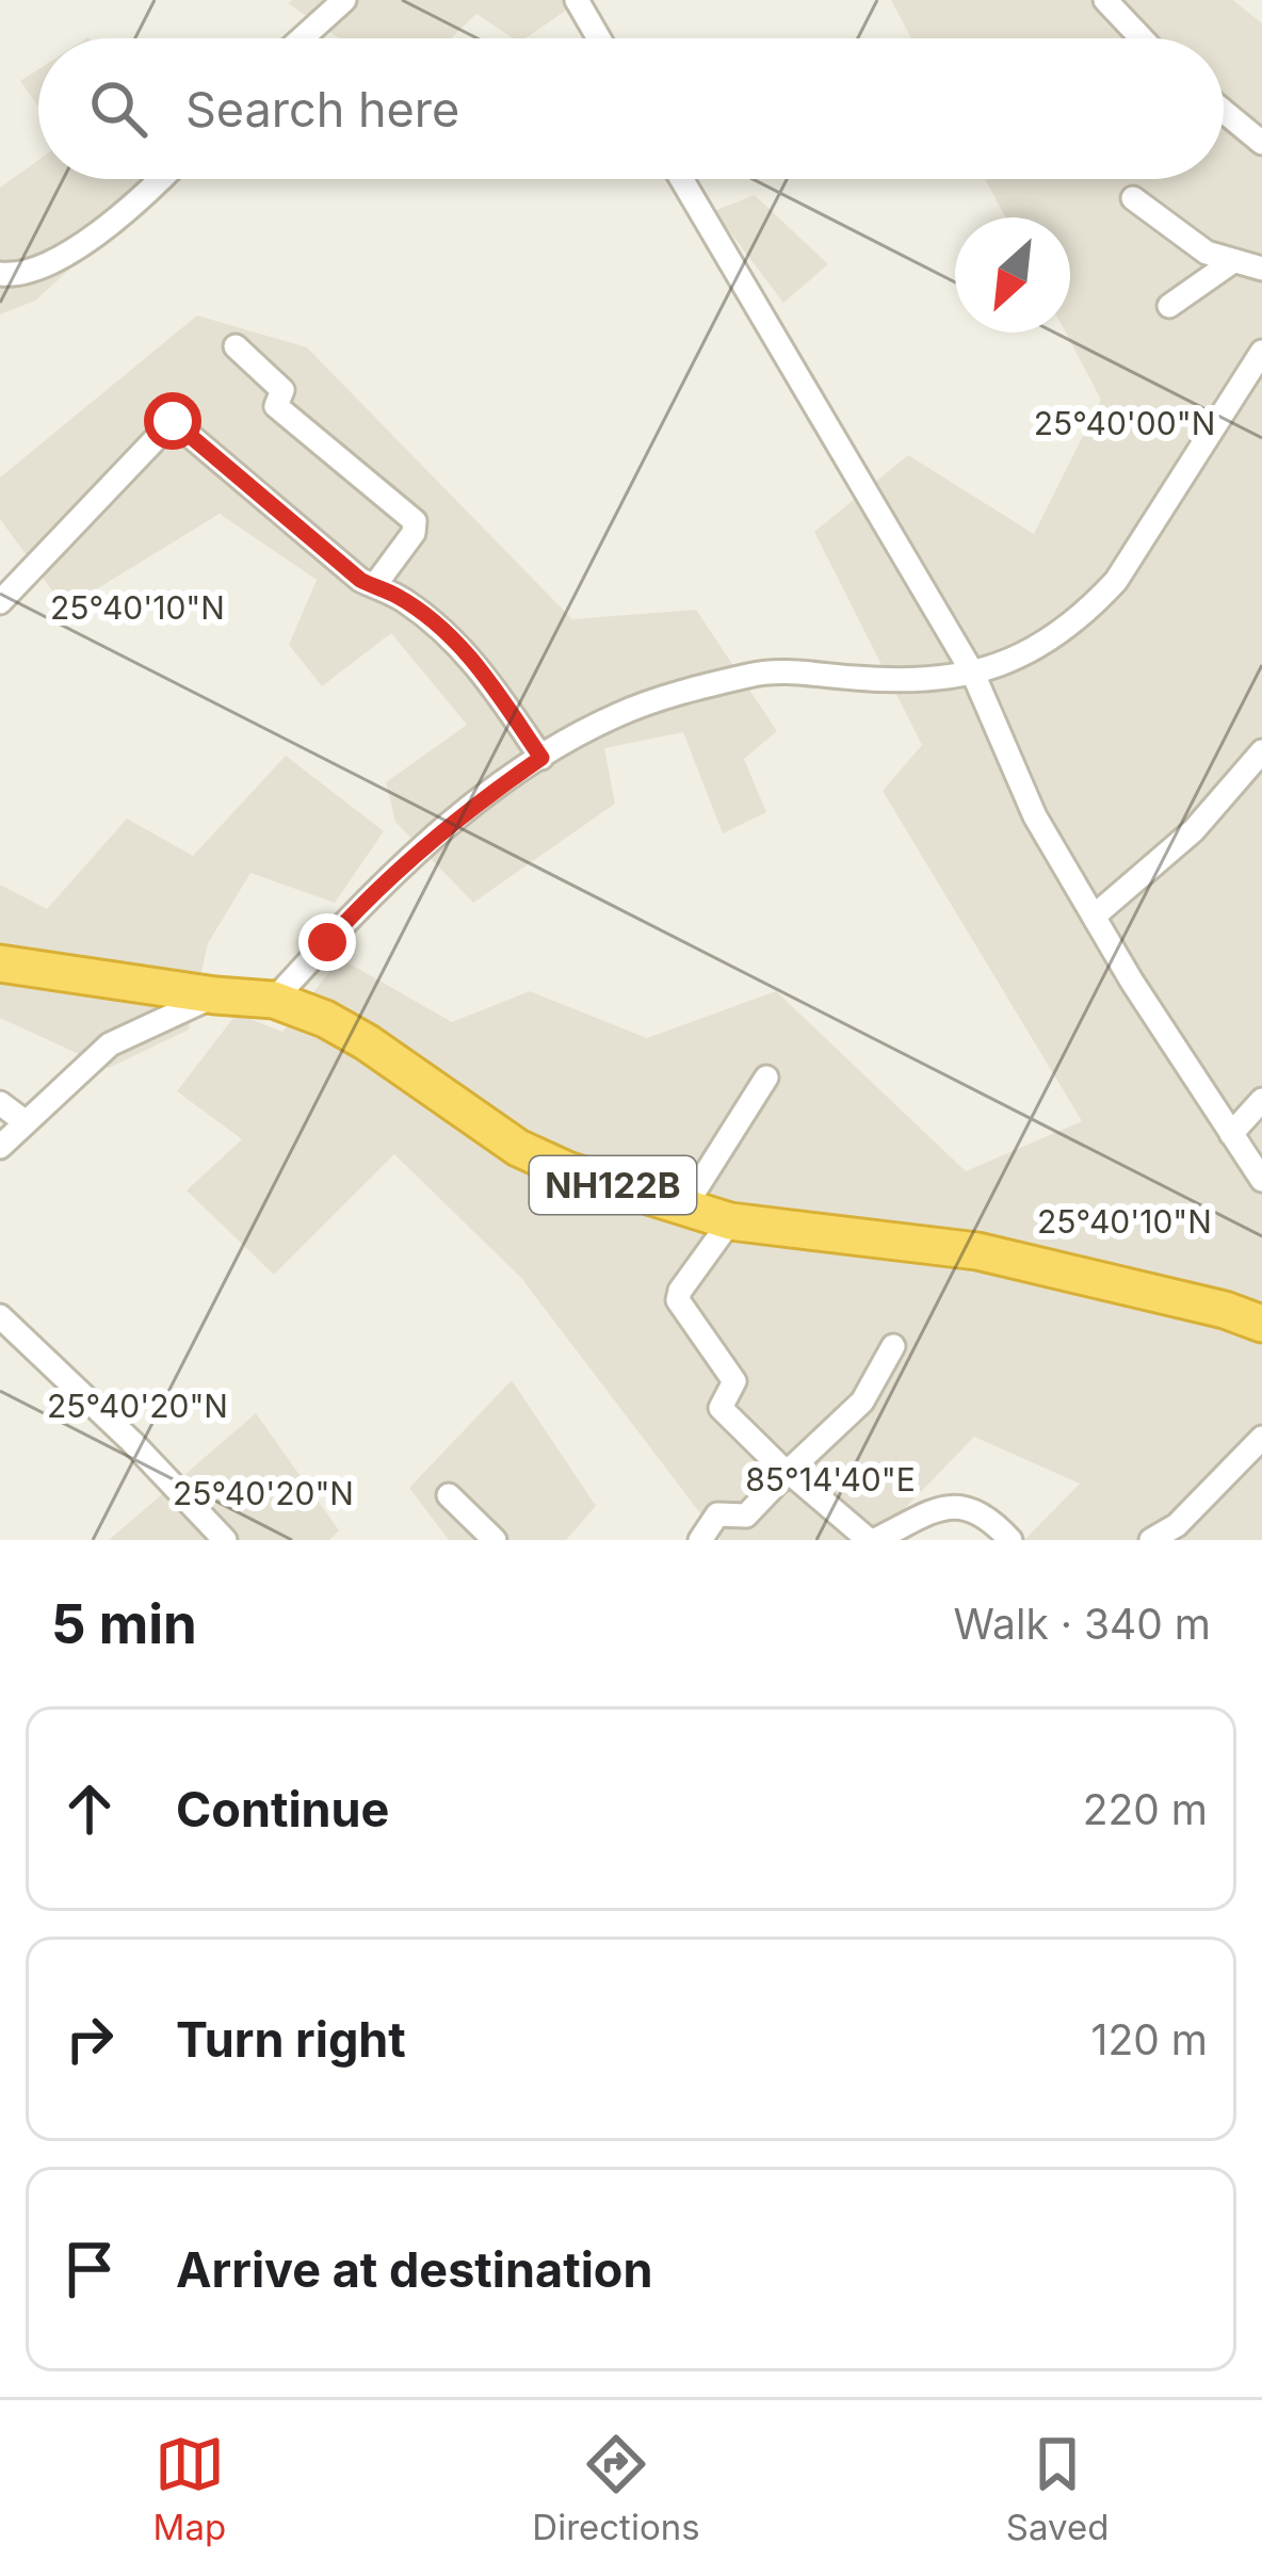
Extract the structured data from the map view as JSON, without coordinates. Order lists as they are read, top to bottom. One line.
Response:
{"streets":{"highway":["NH122B"]},"north":"bottom left","page":{"search":"Search here","heading":["5 min","Walk · 340 m"],"list":[["Continue","220 m"],["Turn right","120 m"],"Arrive at destination"],"nav":["Map","Directions","Saved"]},"coordinates":["25°40'00\"N","25°40'10\"N","25°40'20\"N","85°14'40\"E"]}
